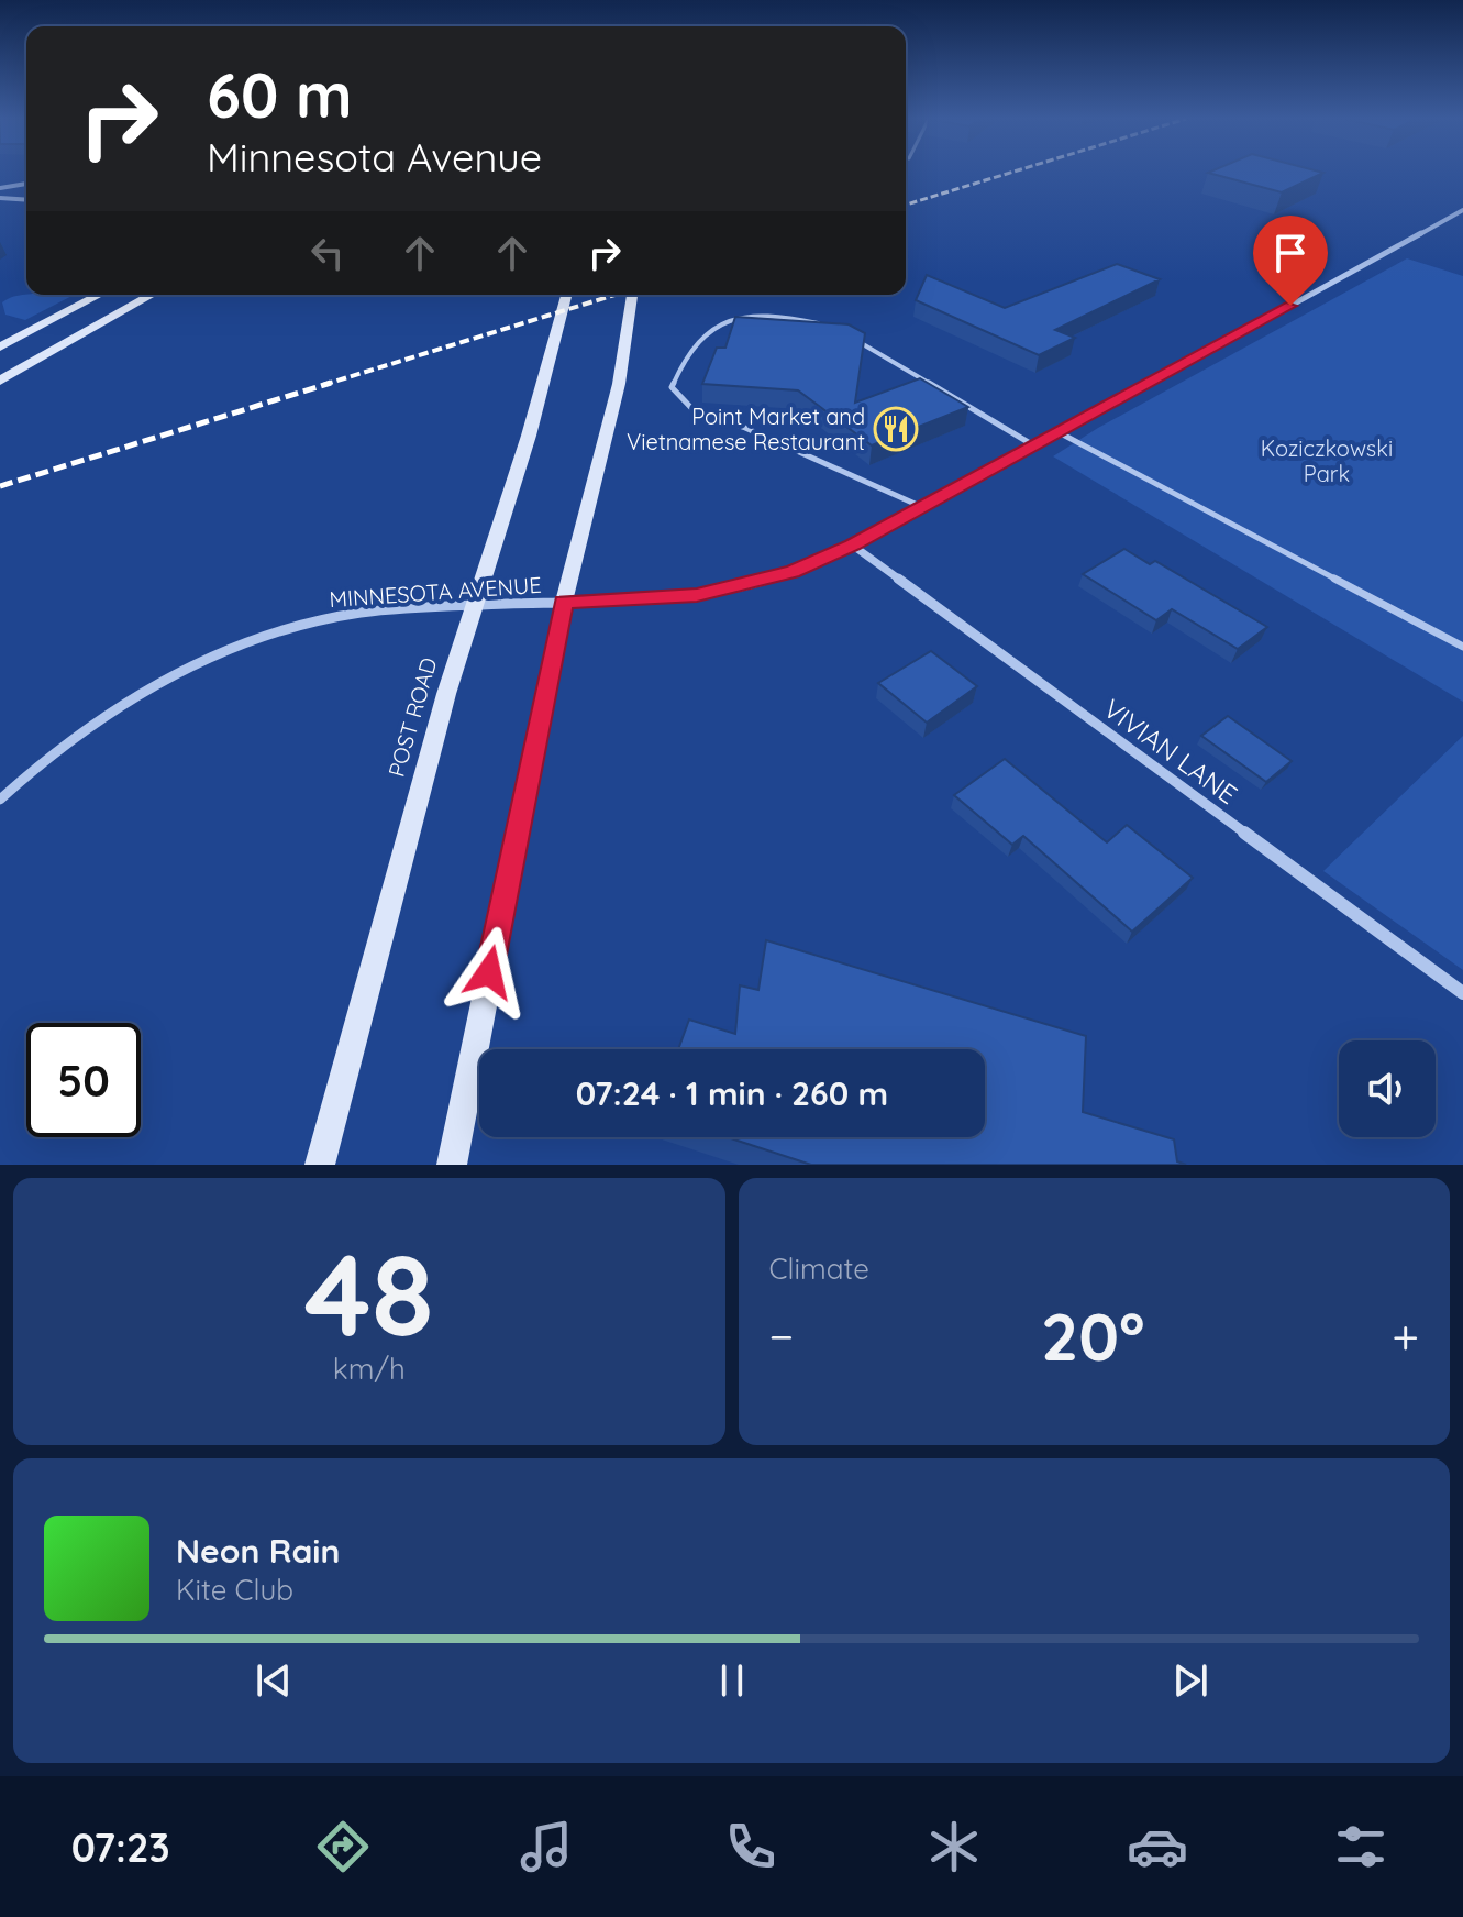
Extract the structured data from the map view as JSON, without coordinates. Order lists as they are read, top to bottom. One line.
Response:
{"streets":{"main road":["POST ROAD"],"street":["MINNESOTA AVENUE","VIVIAN LANE"]},"crossings":[["MINNESOTA AVENUE","POST ROAD"],["MINNESOTA AVENUE","VIVIAN LANE"]],"parks":["Koziczkowski Park"],"places":{"restaurant":["Point Market and Vietnamese Restaurant"]},"page":{"turn":["60 m","Minnesota Avenue"],"limit":"50","trip":"07:24 · 1 min · 260 m","tile":[["48","km/h"],"Climate"],"heat":["−","20°","+"],"song":["Neon Rain","Kite Club"],"tabs":"07:23"}}
